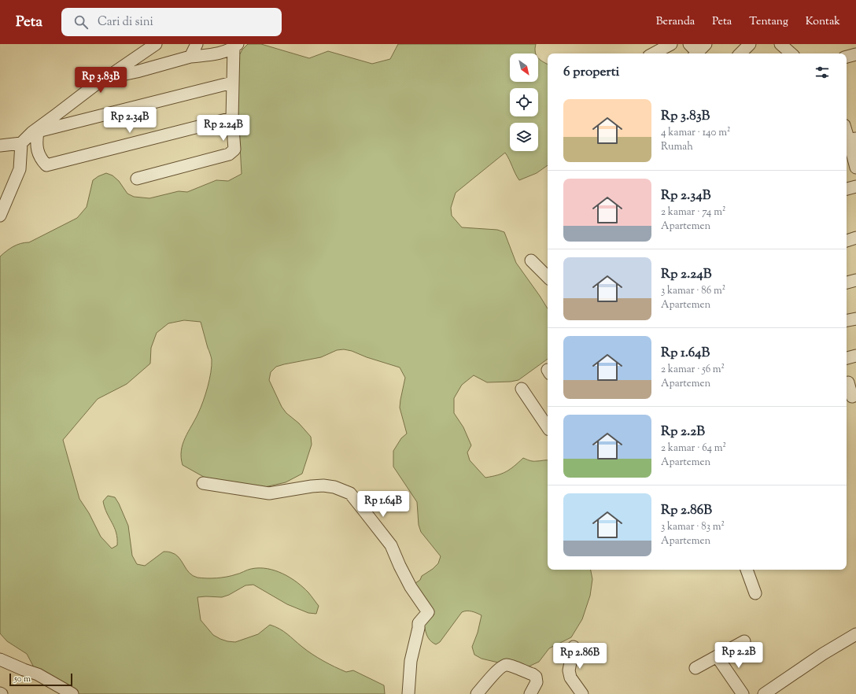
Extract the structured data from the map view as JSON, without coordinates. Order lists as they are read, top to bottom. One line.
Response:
{"scale_bar":"50 m","north":"bottom right","page":{"header":"Peta","search":"Cari di sini","nav":["Beranda","Peta","Tentang","Kontak"],"heading":"6 properti","price":["Rp 3.83B","Rp 2.34B","Rp 2.24B","Rp 1.64B","Rp 2.2B","Rp 2.86B"],"list":[{"name":"Rp 3.83B","note":"4 kamar · 140 m² · Rumah"},{"name":"Rp 2.34B","note":"2 kamar · 74 m² · Apartemen"},{"name":"Rp 2.24B","note":"3 kamar · 86 m² · Apartemen"},{"name":"Rp 1.64B","note":"2 kamar · 56 m² · Apartemen"},{"name":"Rp 2.2B","note":"2 kamar · 64 m² · Apartemen"},{"name":"Rp 2.86B","note":"3 kamar · 83 m² · Apartemen"}],"scale":"50 m"}}
